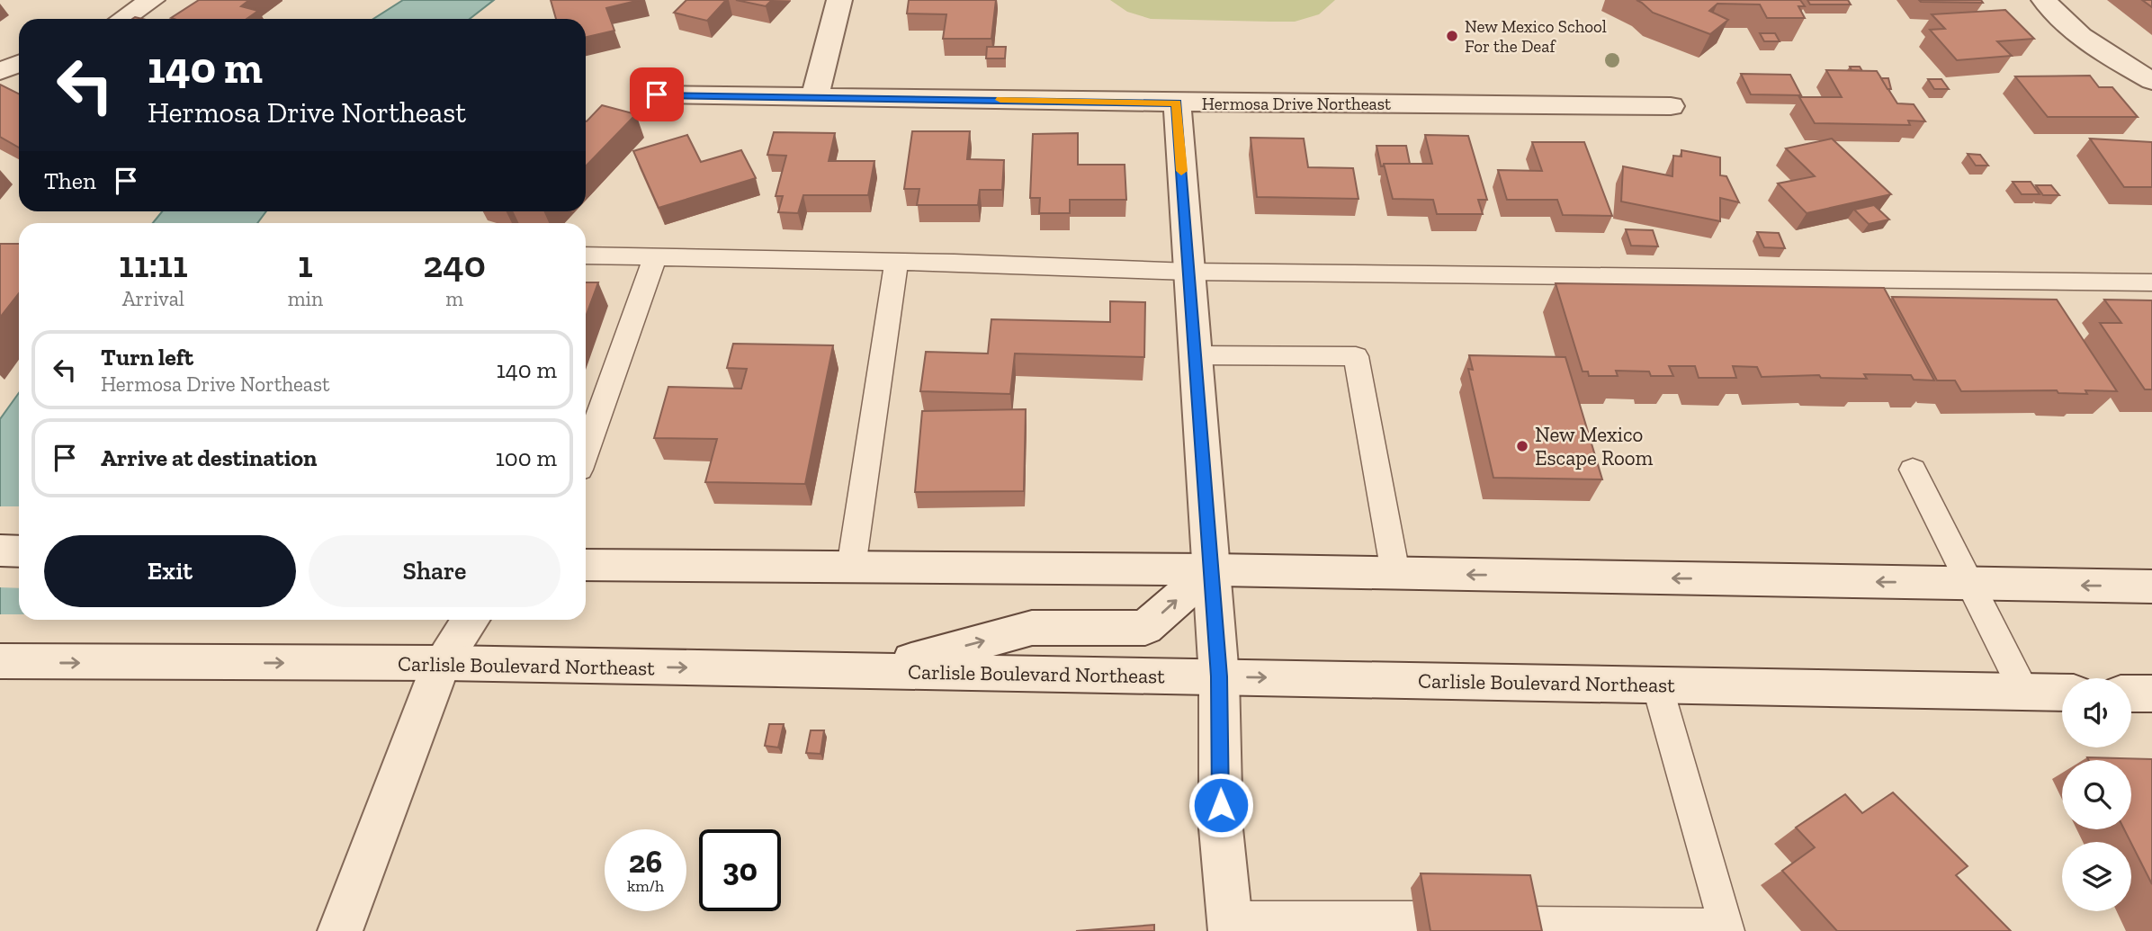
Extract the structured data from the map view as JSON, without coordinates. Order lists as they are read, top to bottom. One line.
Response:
{"streets":{"main road":["Hermosa Drive Northeast","Carlisle Boulevard Northeast"]},"places":["New Mexico School For the Deaf","New Mexico Escape Room"],"page":{"turn":["140 m","Hermosa Drive Northeast"],"then":"Then","eta":["11:11","Arrival","1","min","240","m"],"list":[{"name":"Turn left","note":"Hermosa Drive Northeast","value":"140 m"},{"name":"Arrive at destination","value":"100 m"}],"buttons":["Exit","Share"],"speed":"26 km/h","limit":"30"}}
